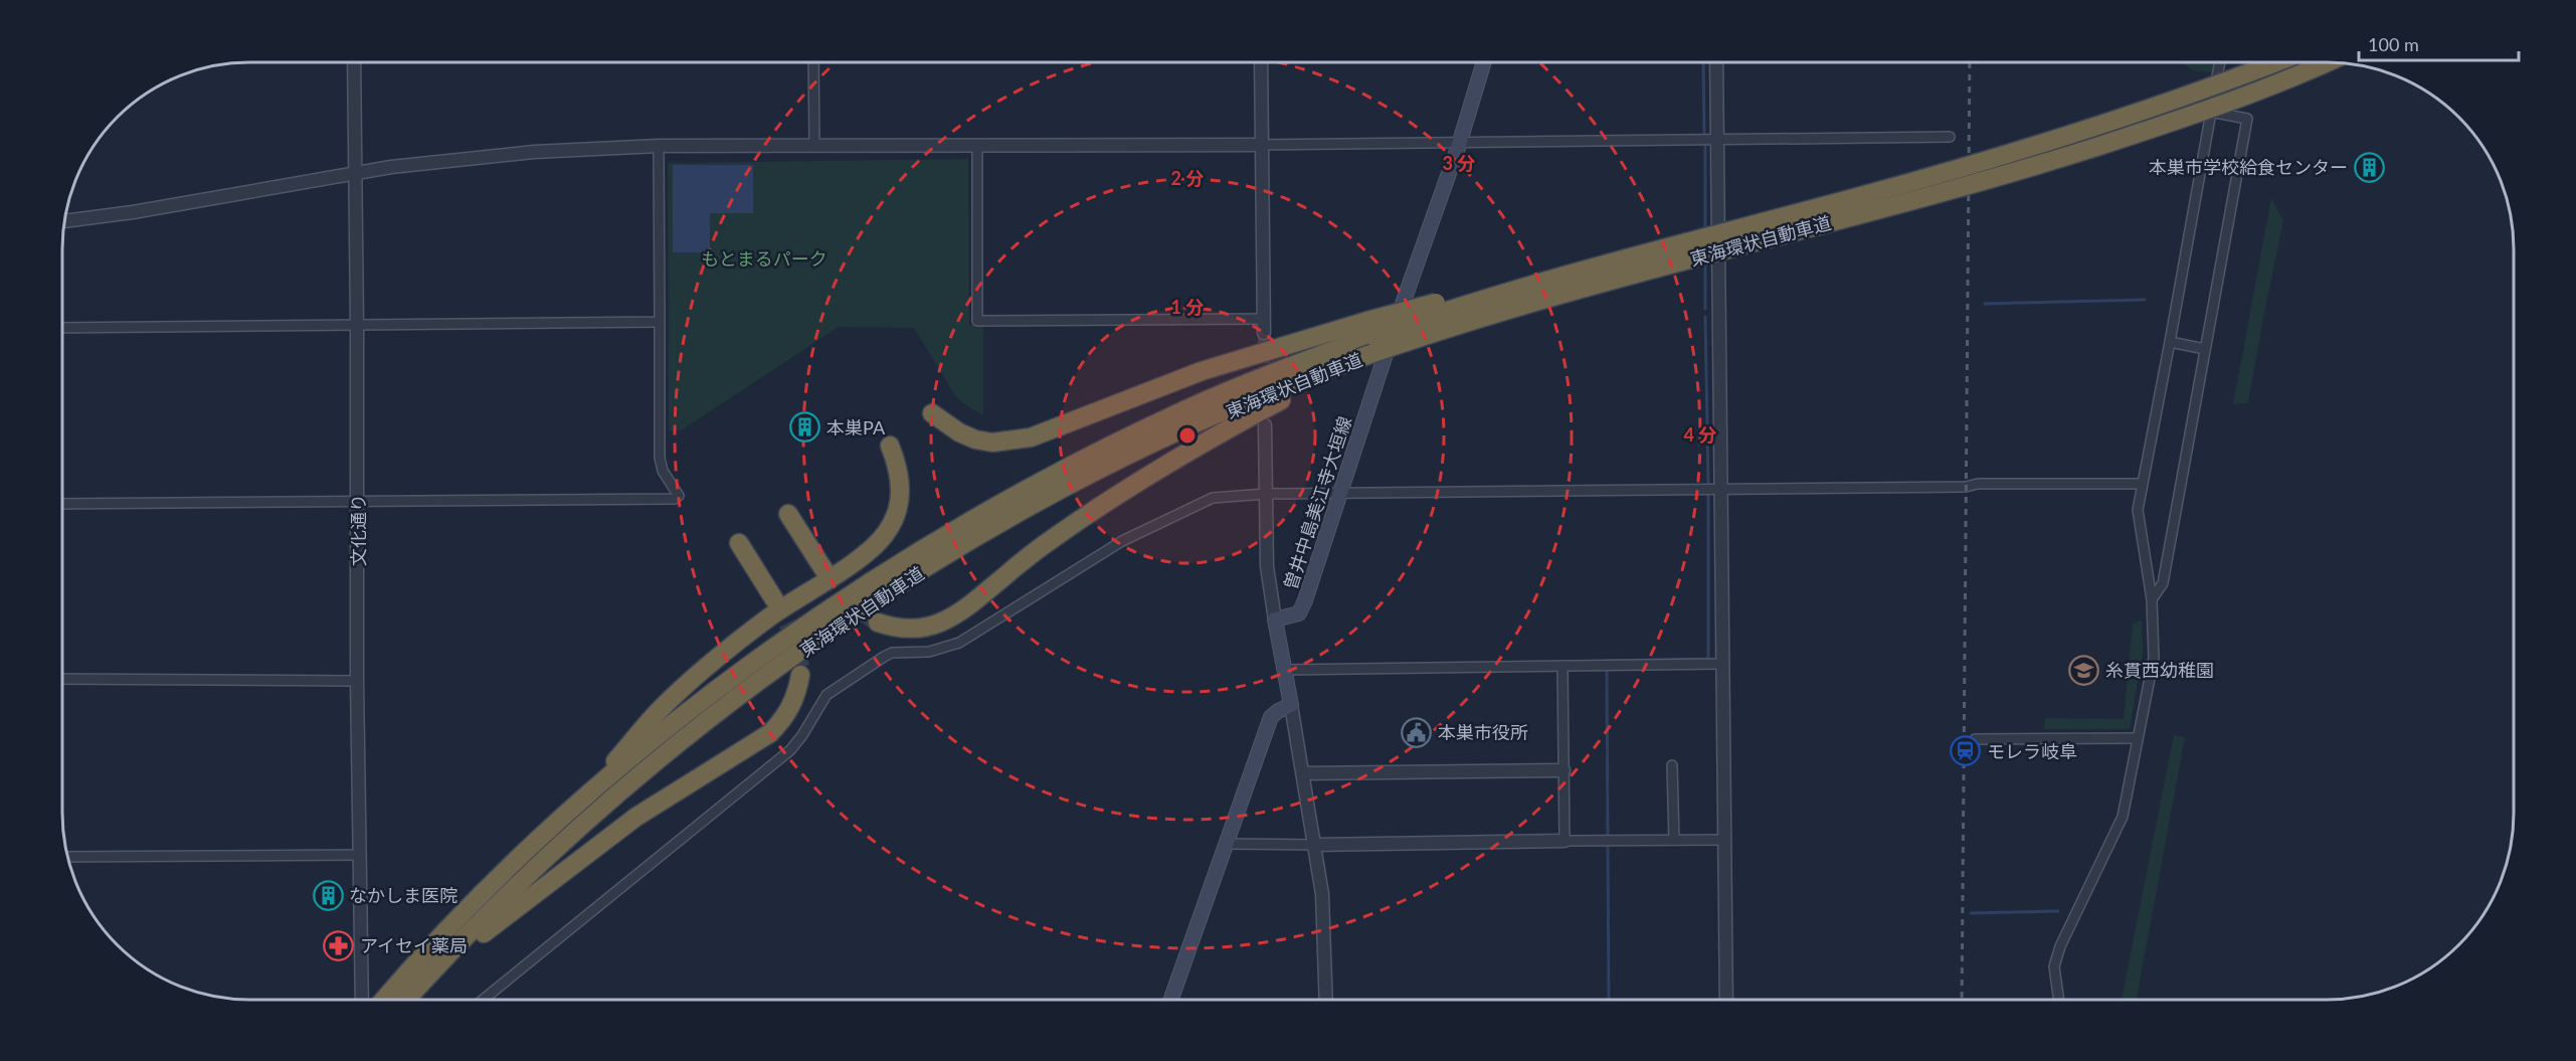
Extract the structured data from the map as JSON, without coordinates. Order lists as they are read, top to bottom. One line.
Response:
{"streets":{"highway":["東海環状自動車道"],"main road":["曽井中島美江寺大垣線"],"street":["文化通り"]},"parks":["もとまるパーク"],"places":{"building":["本巣市学校給食センター","本巣PA","なかしま医院"],"school or university":["糸貫西幼稚園"],"public building":["本巣市役所"],"station":["モレラ岐阜"],"pharmacy":["アイセイ薬局"]},"scale_bar":"100 m","rings":["3 分","2 分","1 分","4 分"]}
